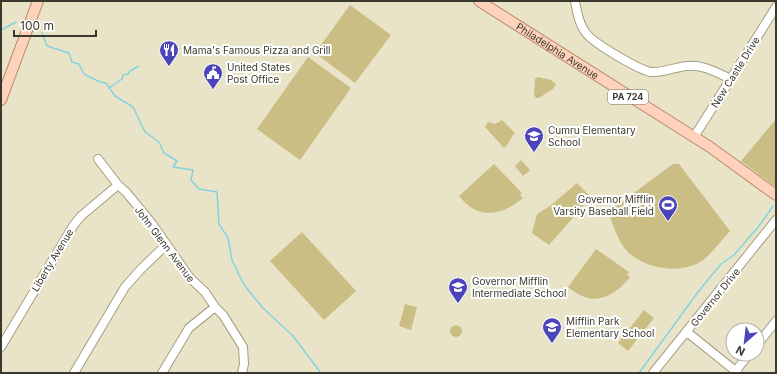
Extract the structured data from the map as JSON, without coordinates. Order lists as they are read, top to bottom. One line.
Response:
{"streets":{"main road":["Philadelphia Avenue","PA 724"],"street":["New Castle Drive","John Glenn Avenue","Liberty Avenue","Governor Drive"]},"crossings":[["Philadelphia Avenue","New Castle Drive"],["John Glenn Avenue","Liberty Avenue"]],"places":{"restaurant":["Mama's Famous Pizza and Grill"],"public building":["United States Post Office"],"school or university":["Cumru Elementary School","Governor Mifflin Intermediate School","Mifflin Park Elementary School"],"sports":["Governor Mifflin Varsity Baseball Field"]},"scale_bar":"100 m","north":"bottom left"}
